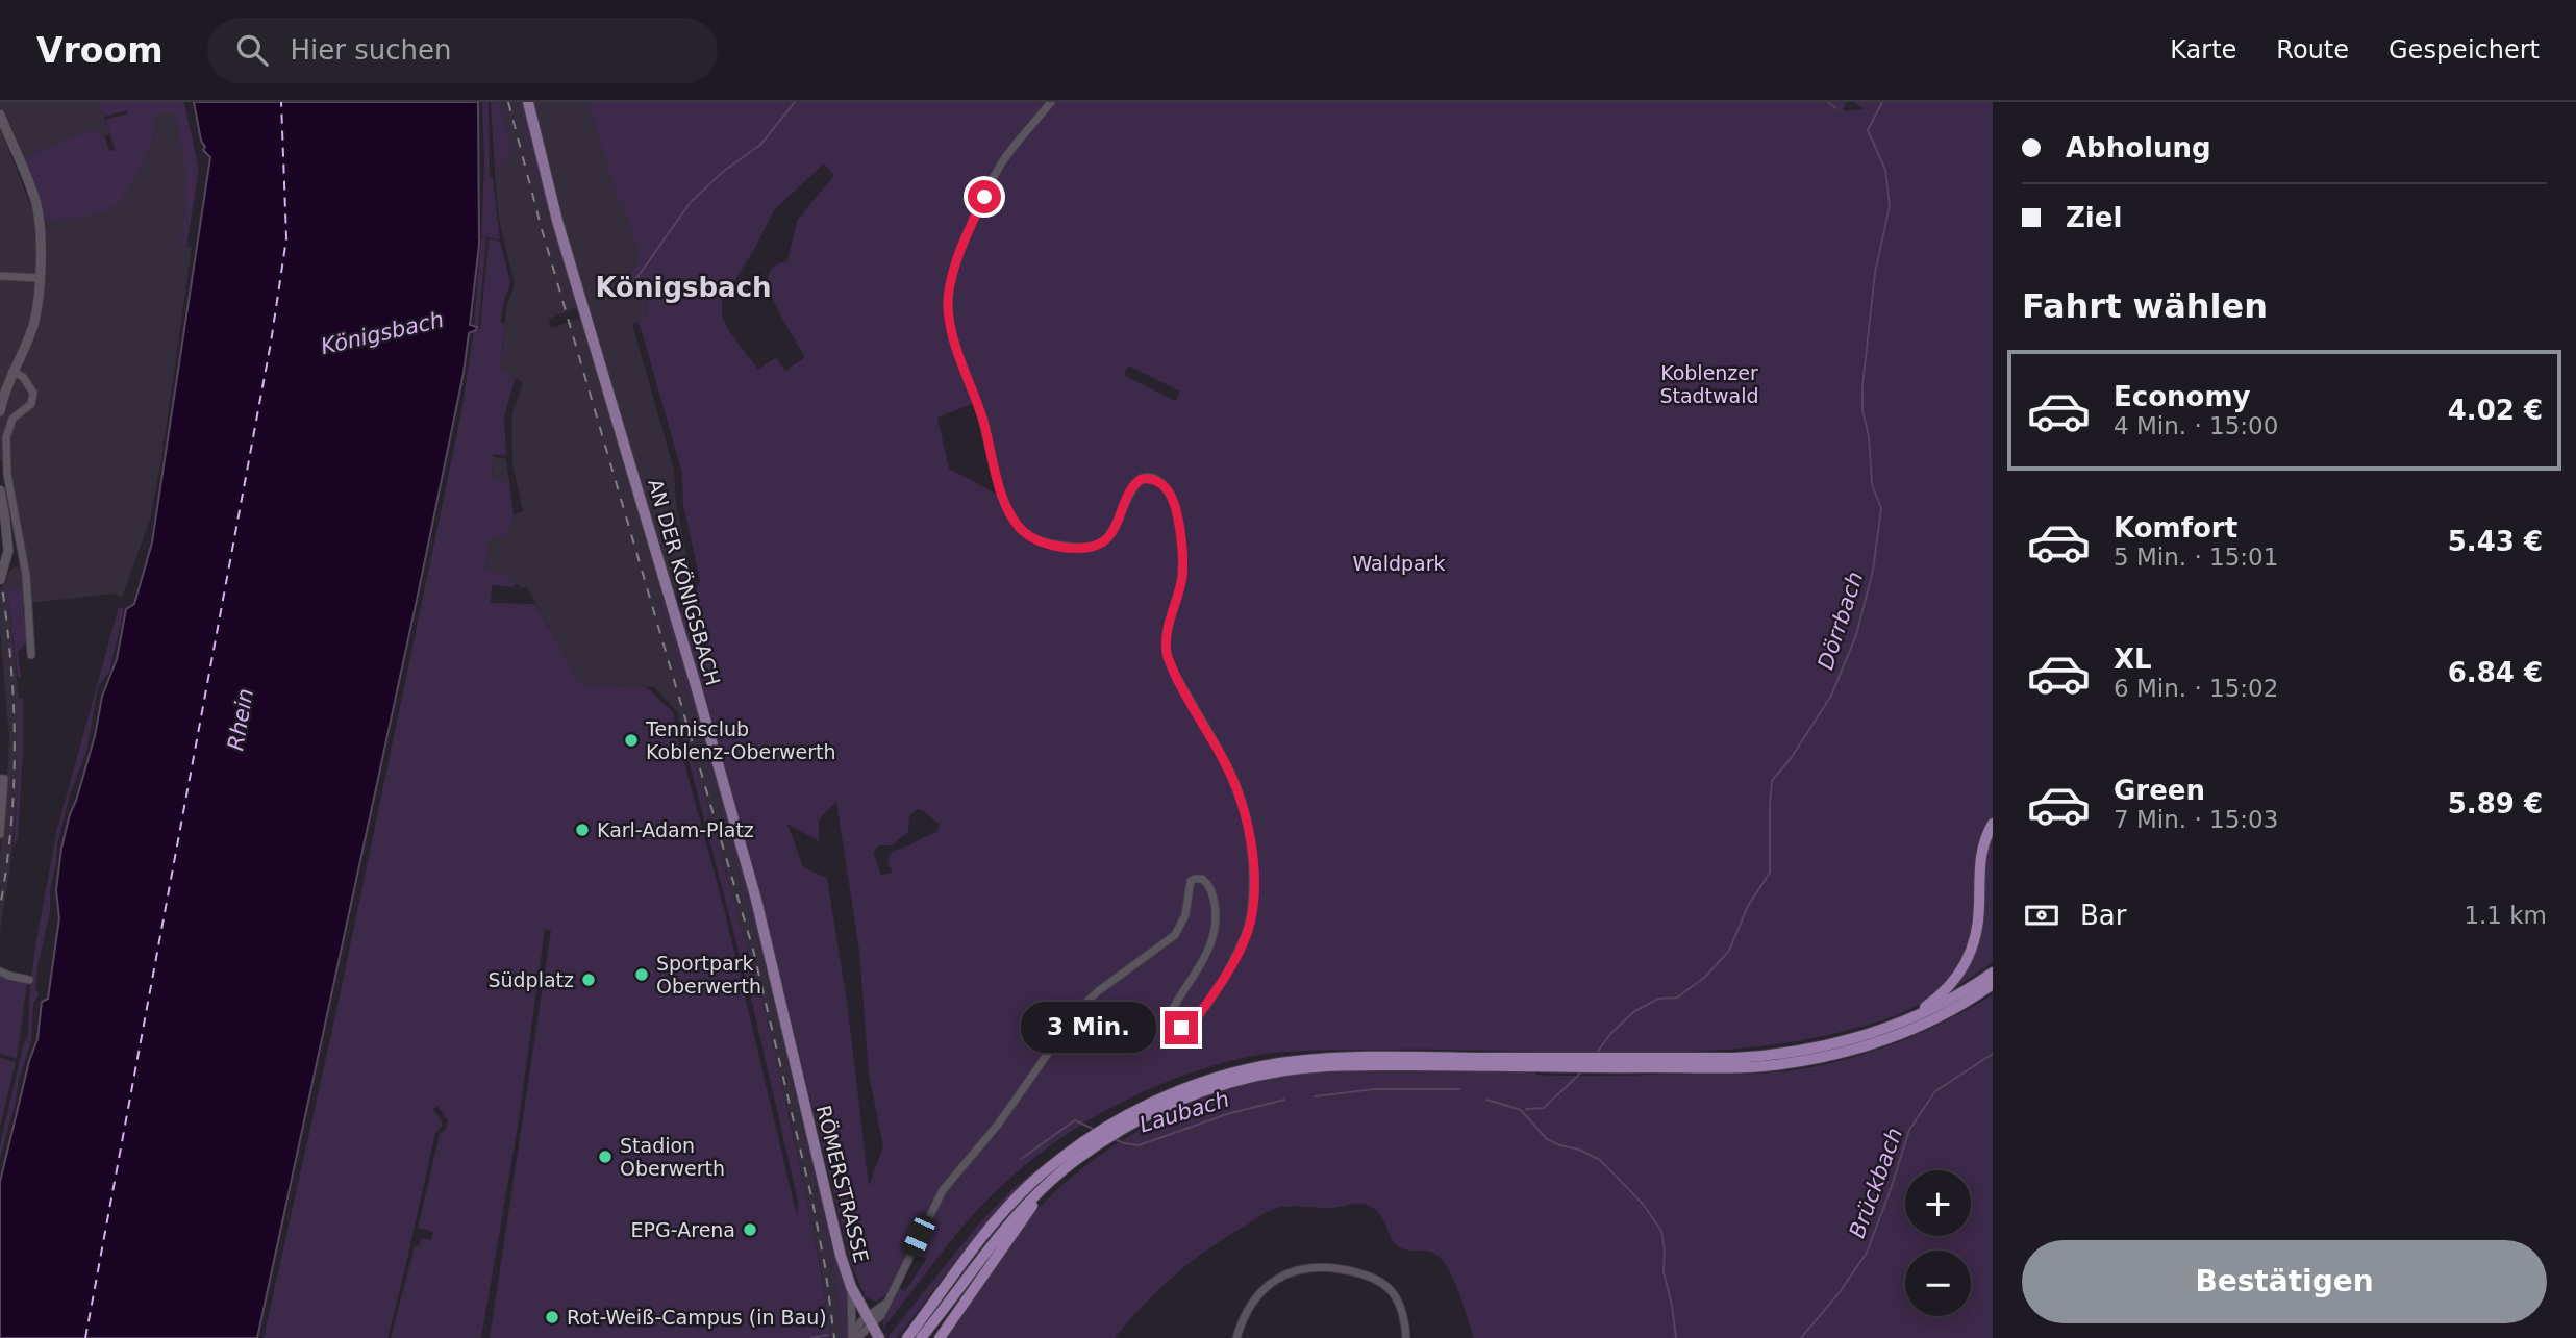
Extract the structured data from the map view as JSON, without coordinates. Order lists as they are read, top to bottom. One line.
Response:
{"streets":{"main road":["AN DER KÖNIGSBACH","RÖMERSTRASSE"]},"crossings":[["AN DER KÖNIGSBACH","RÖMERSTRASSE"]],"districts":["Königsbach"],"water":["Königsbach","Dörrbach","Rhein","Laubach","Brückbach"],"parks":["Koblenzer Stadtwald","Waldpark"],"places":["Tennisclub Koblenz-Oberwerth","Karl-Adam-Platz","Sportpark Oberwerth","Südplatz","Stadion Oberwerth","EPG-Arena","Rot-Weiß-Campus (in Bau)"],"page":{"header":"Vroom","search":"Hier suchen","nav":["Karte","Route","Gespeichert"],"banner":["Abholung","Ziel"],"heading":"Fahrt wählen","list":[{"name":"Economy","note":"4 Min. · 15:00","value":"4.02 €"},{"name":"Komfort","note":"5 Min. · 15:01","value":"5.43 €"},{"name":"XL","note":"6 Min. · 15:02","value":"6.84 €"},{"name":"Green","note":"7 Min. · 15:03","value":"5.89 €"}],"pay":["Bar","1.1 km"],"bubble":"3 Min.","map_buttons":["+","−"],"buttons":"Bestätigen"}}
